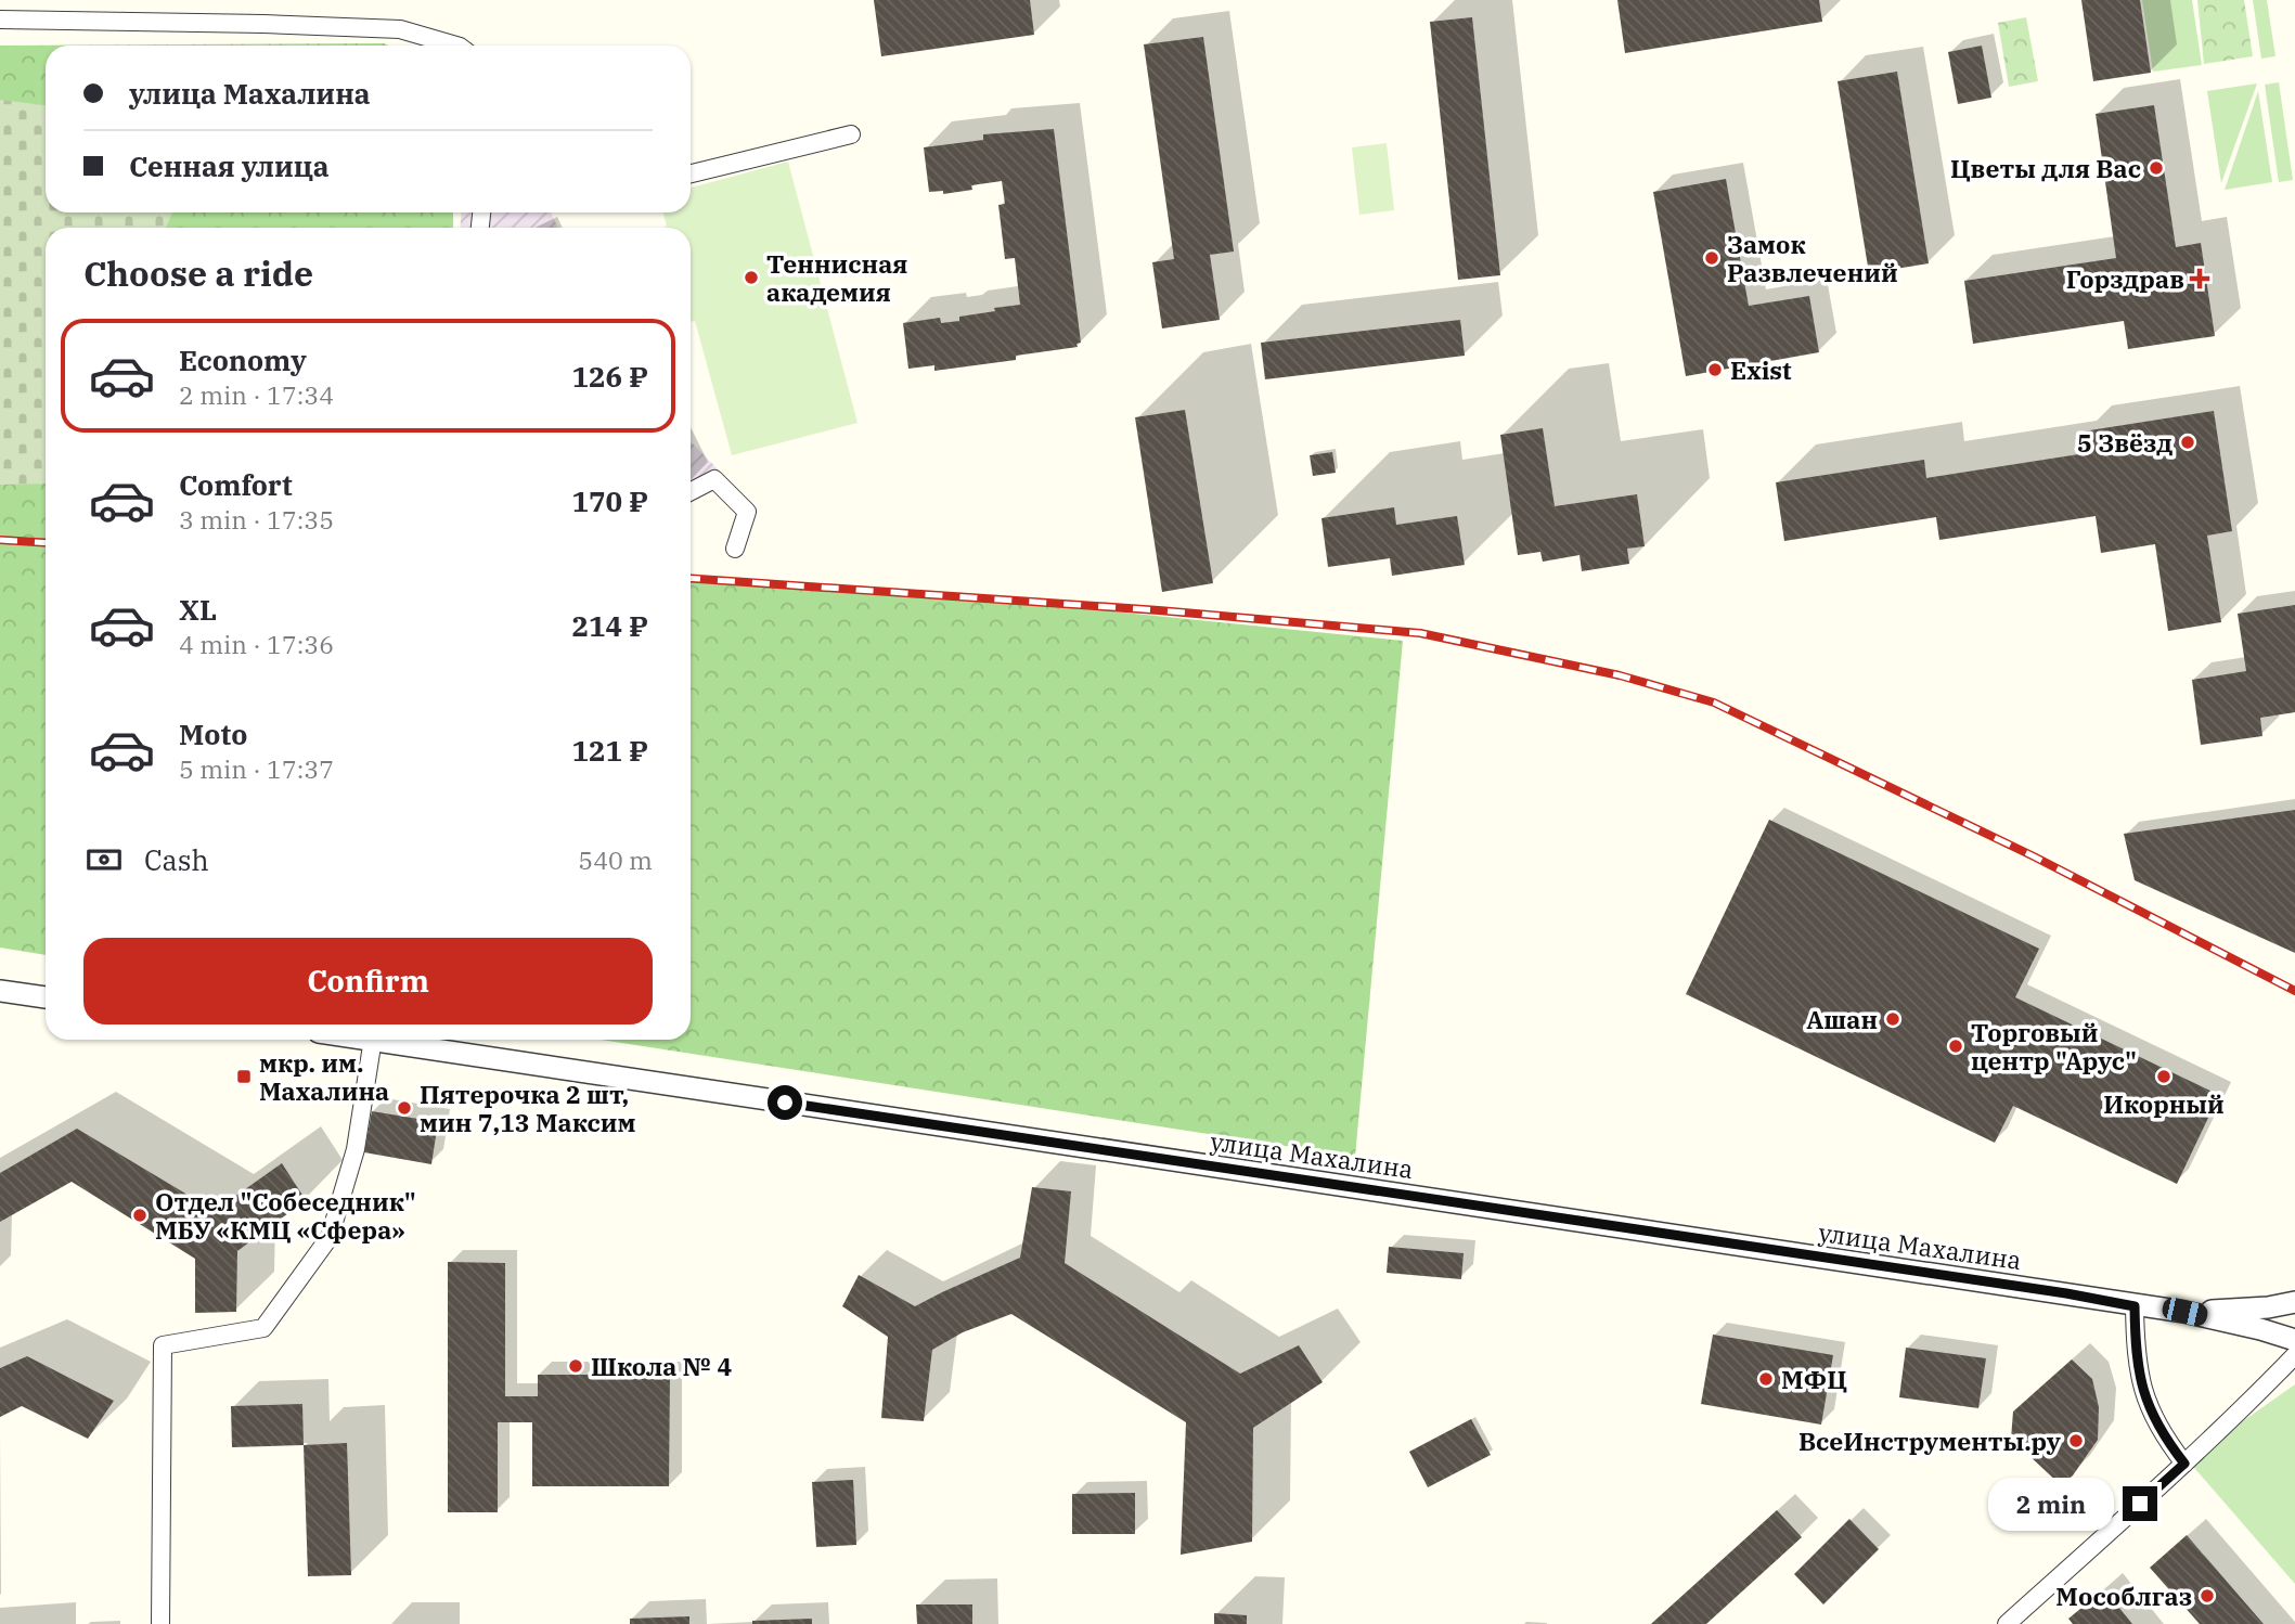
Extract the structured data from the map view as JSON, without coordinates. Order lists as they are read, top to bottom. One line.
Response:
{"streets":{"street":["улица Махалина"]},"places":{"other":["Цветы для Вас","Замок Развлечений","Теннисная академия","Exist","5 Звёзд","Ашан","Торговый центр \"Арус\"","Икорный","Пятерочка 2 шт, мин 7,13 Максим","Отдел \"Собеседник\" МБУ «КМЦ «Сфера»","Школа № 4","МФЦ","ВсеИнструменты.ру","Мособлгаз"],"health":["Горздрав"],"transit":["мкр. им. Махалина"]},"page":{"banner":["улица Махалина","Сенная улица"],"heading":"Choose a ride","list":[{"name":"Economy","note":"2 min · 17:34","value":"126 ₽"},{"name":"Comfort","note":"3 min · 17:35","value":"170 ₽"},{"name":"XL","note":"4 min · 17:36","value":"214 ₽"},{"name":"Moto","note":"5 min · 17:37","value":"121 ₽"}],"pay":["Cash","540 m"],"buttons":"Confirm","bubble":"2 min"}}
